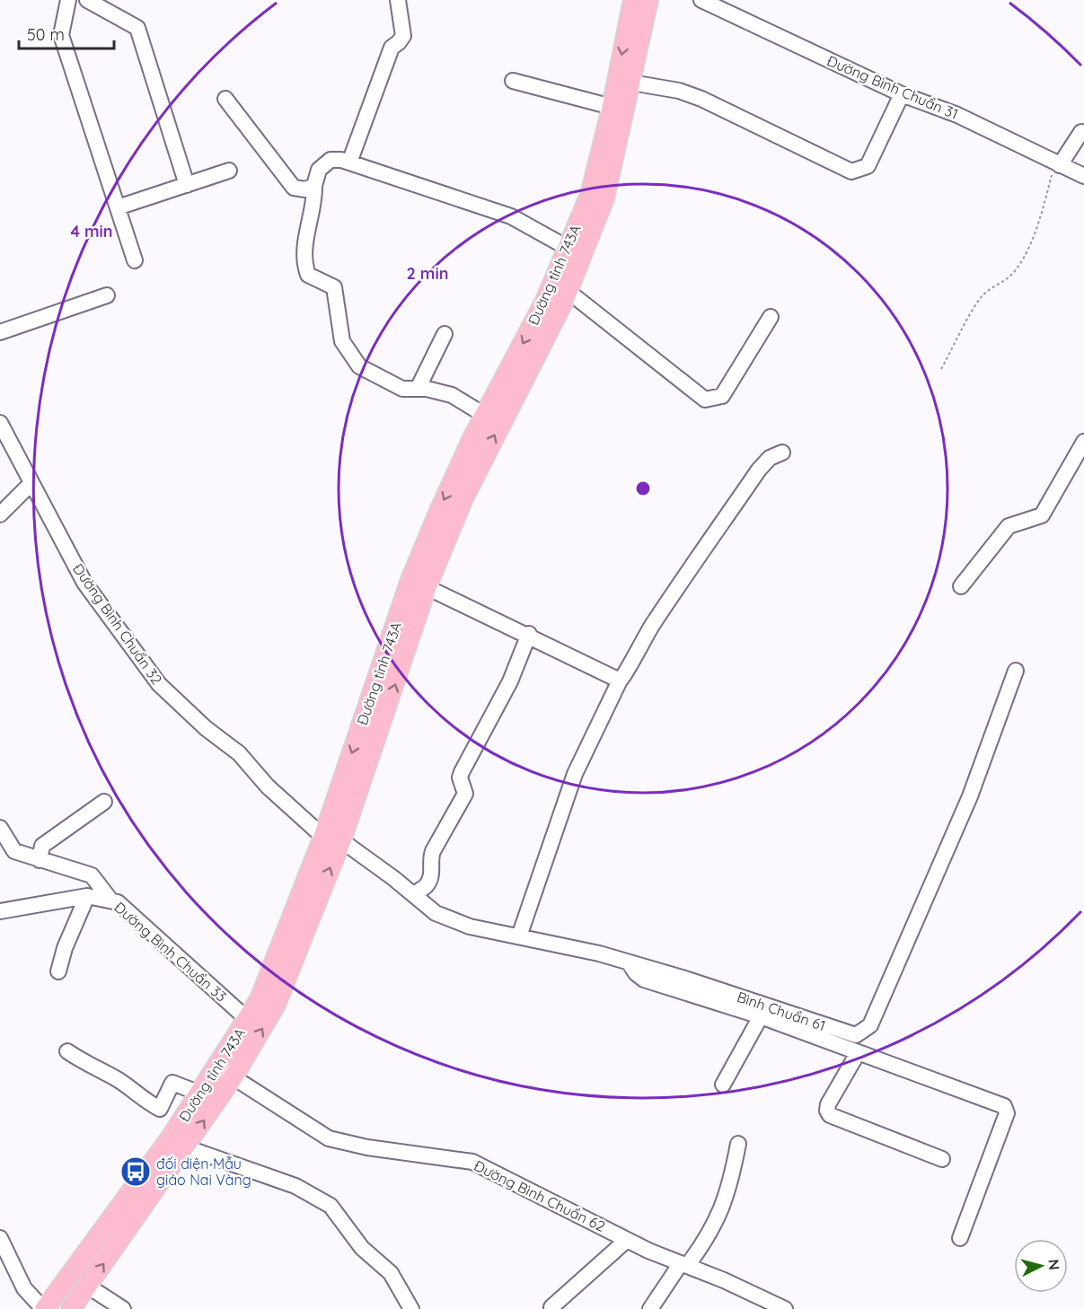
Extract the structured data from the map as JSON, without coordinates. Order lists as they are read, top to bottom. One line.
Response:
{"streets":{"main road":["Đường tỉnh 743A"],"street":["Đường Bình Chuẩn 31","Đường Bình Chuẩn 32","Đường Bình Chuẩn 33","Bình Chuẩn 61","Đường Bình Chuẩn 62"]},"crossings":[["Đường tỉnh 743A","Đường Bình Chuẩn 32"],["Đường tỉnh 743A","Đường Bình Chuẩn 33"],["Đường tỉnh 743A","Bình Chuẩn 61"],["Đường tỉnh 743A","Đường Bình Chuẩn 62"],["Đường Bình Chuẩn 32","Bình Chuẩn 61"]],"places":{"bus stop":["đối diện Mẫu giáo Nai Vàng"]},"scale_bar":"50 m","north":"right","rings":["4 min","2 min"]}
